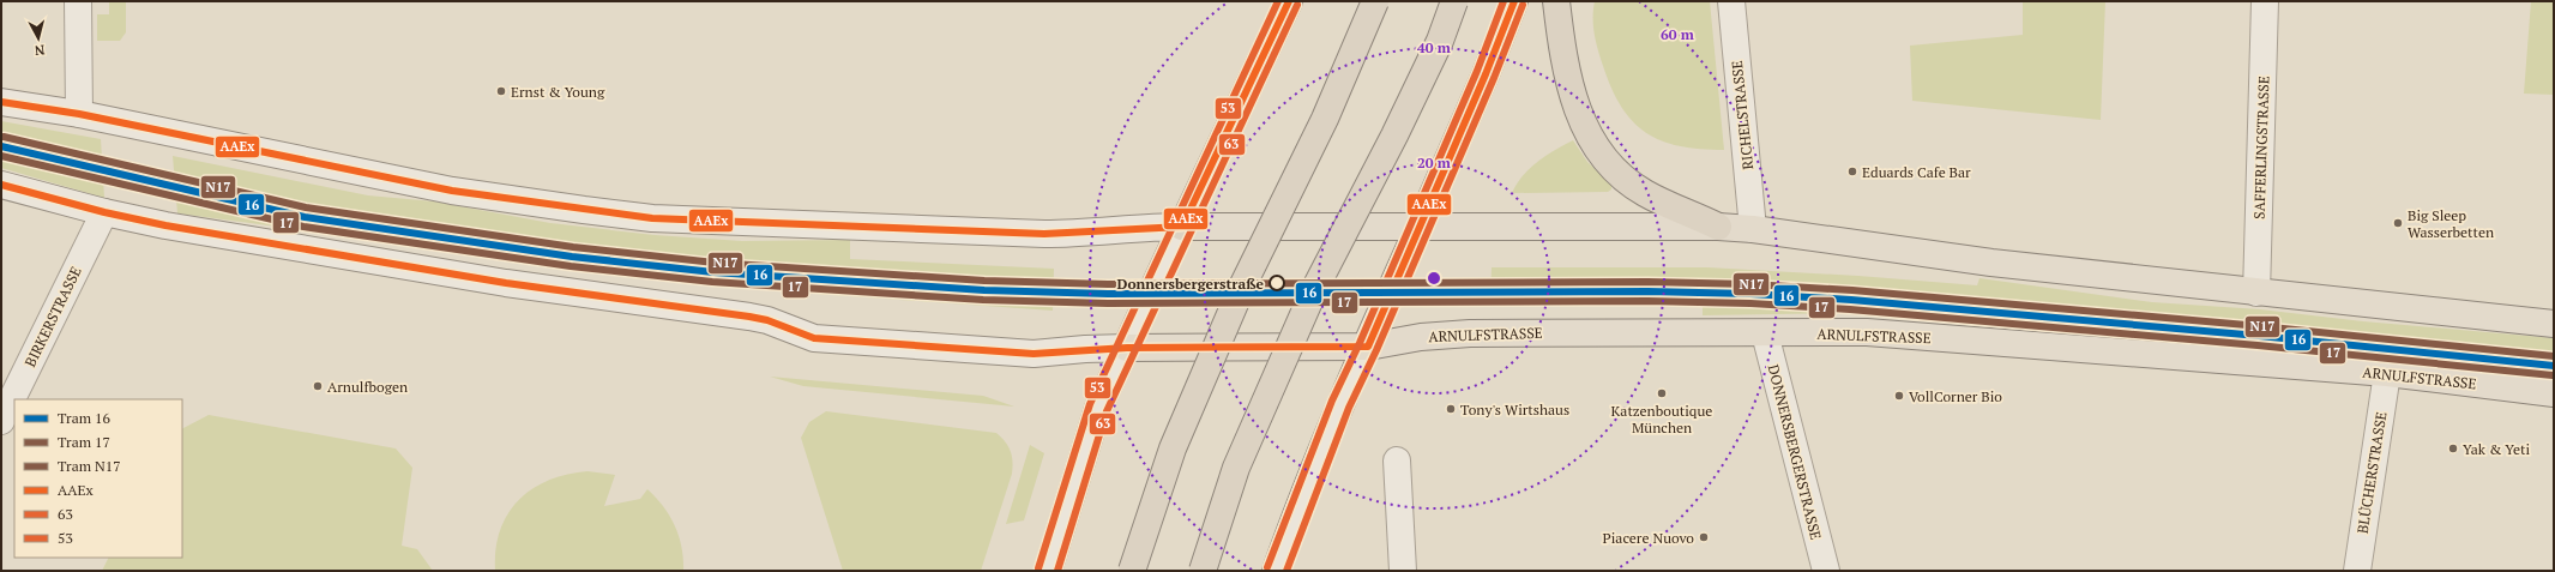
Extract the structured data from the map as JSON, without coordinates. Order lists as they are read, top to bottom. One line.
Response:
{"streets":{"main road":["RICHELSTRASSE","SAFFERLINGSTRASSE","BIRKERSTRASSE","ARNULFSTRASSE","DONNERSBERGERSTRASSE","BLÜCHERSTRASSE"]},"crossings":[["BIRKERSTRASSE","ARNULFSTRASSE"],["ARNULFSTRASSE","DONNERSBERGERSTRASSE"],["ARNULFSTRASSE","BLÜCHERSTRASSE"]],"places":["Ernst & Young","Eduards Cafe Bar","Big Sleep Wasserbetten","Donnersbergerstraße","Arnulfbogen","Katzenboutique München","VollCorner Bio","Tony's Wirtshaus","Yak & Yeti","Piacere Nuovo"],"lines":["transit line AAEx","transit line 53","transit line 63","tram line N17","tram line 16","tram line 17"],"legend":["Tram 16","Tram 17","Tram N17","AAEx","63","53"],"north":"bottom","rings":["60 m","40 m","20 m"]}
